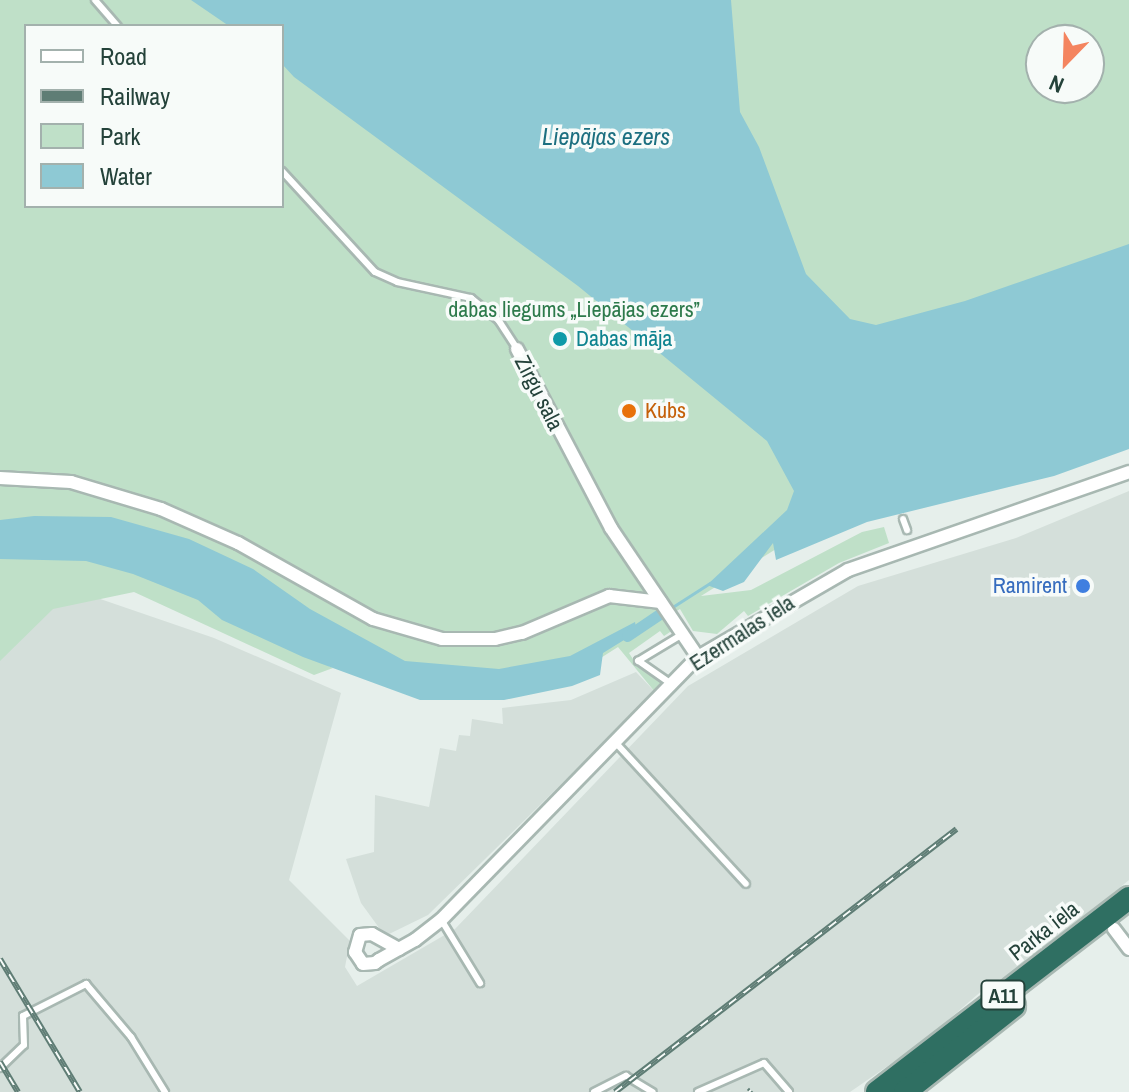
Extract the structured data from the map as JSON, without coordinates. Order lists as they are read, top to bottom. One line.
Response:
{"streets":{"highway":["Parka iela","A11"],"street":["Zirgu sala","Ezermalas iela"]},"crossings":[["Zirgu sala","Ezermalas iela"]],"water":["Liepājas ezers"],"parks":["dabas liegums „Liepājas ezers”"],"places":["Dabas māja","Kubs","Ramirent"],"legend":["Road","Railway","Park","Water"],"north":"bottom left"}
